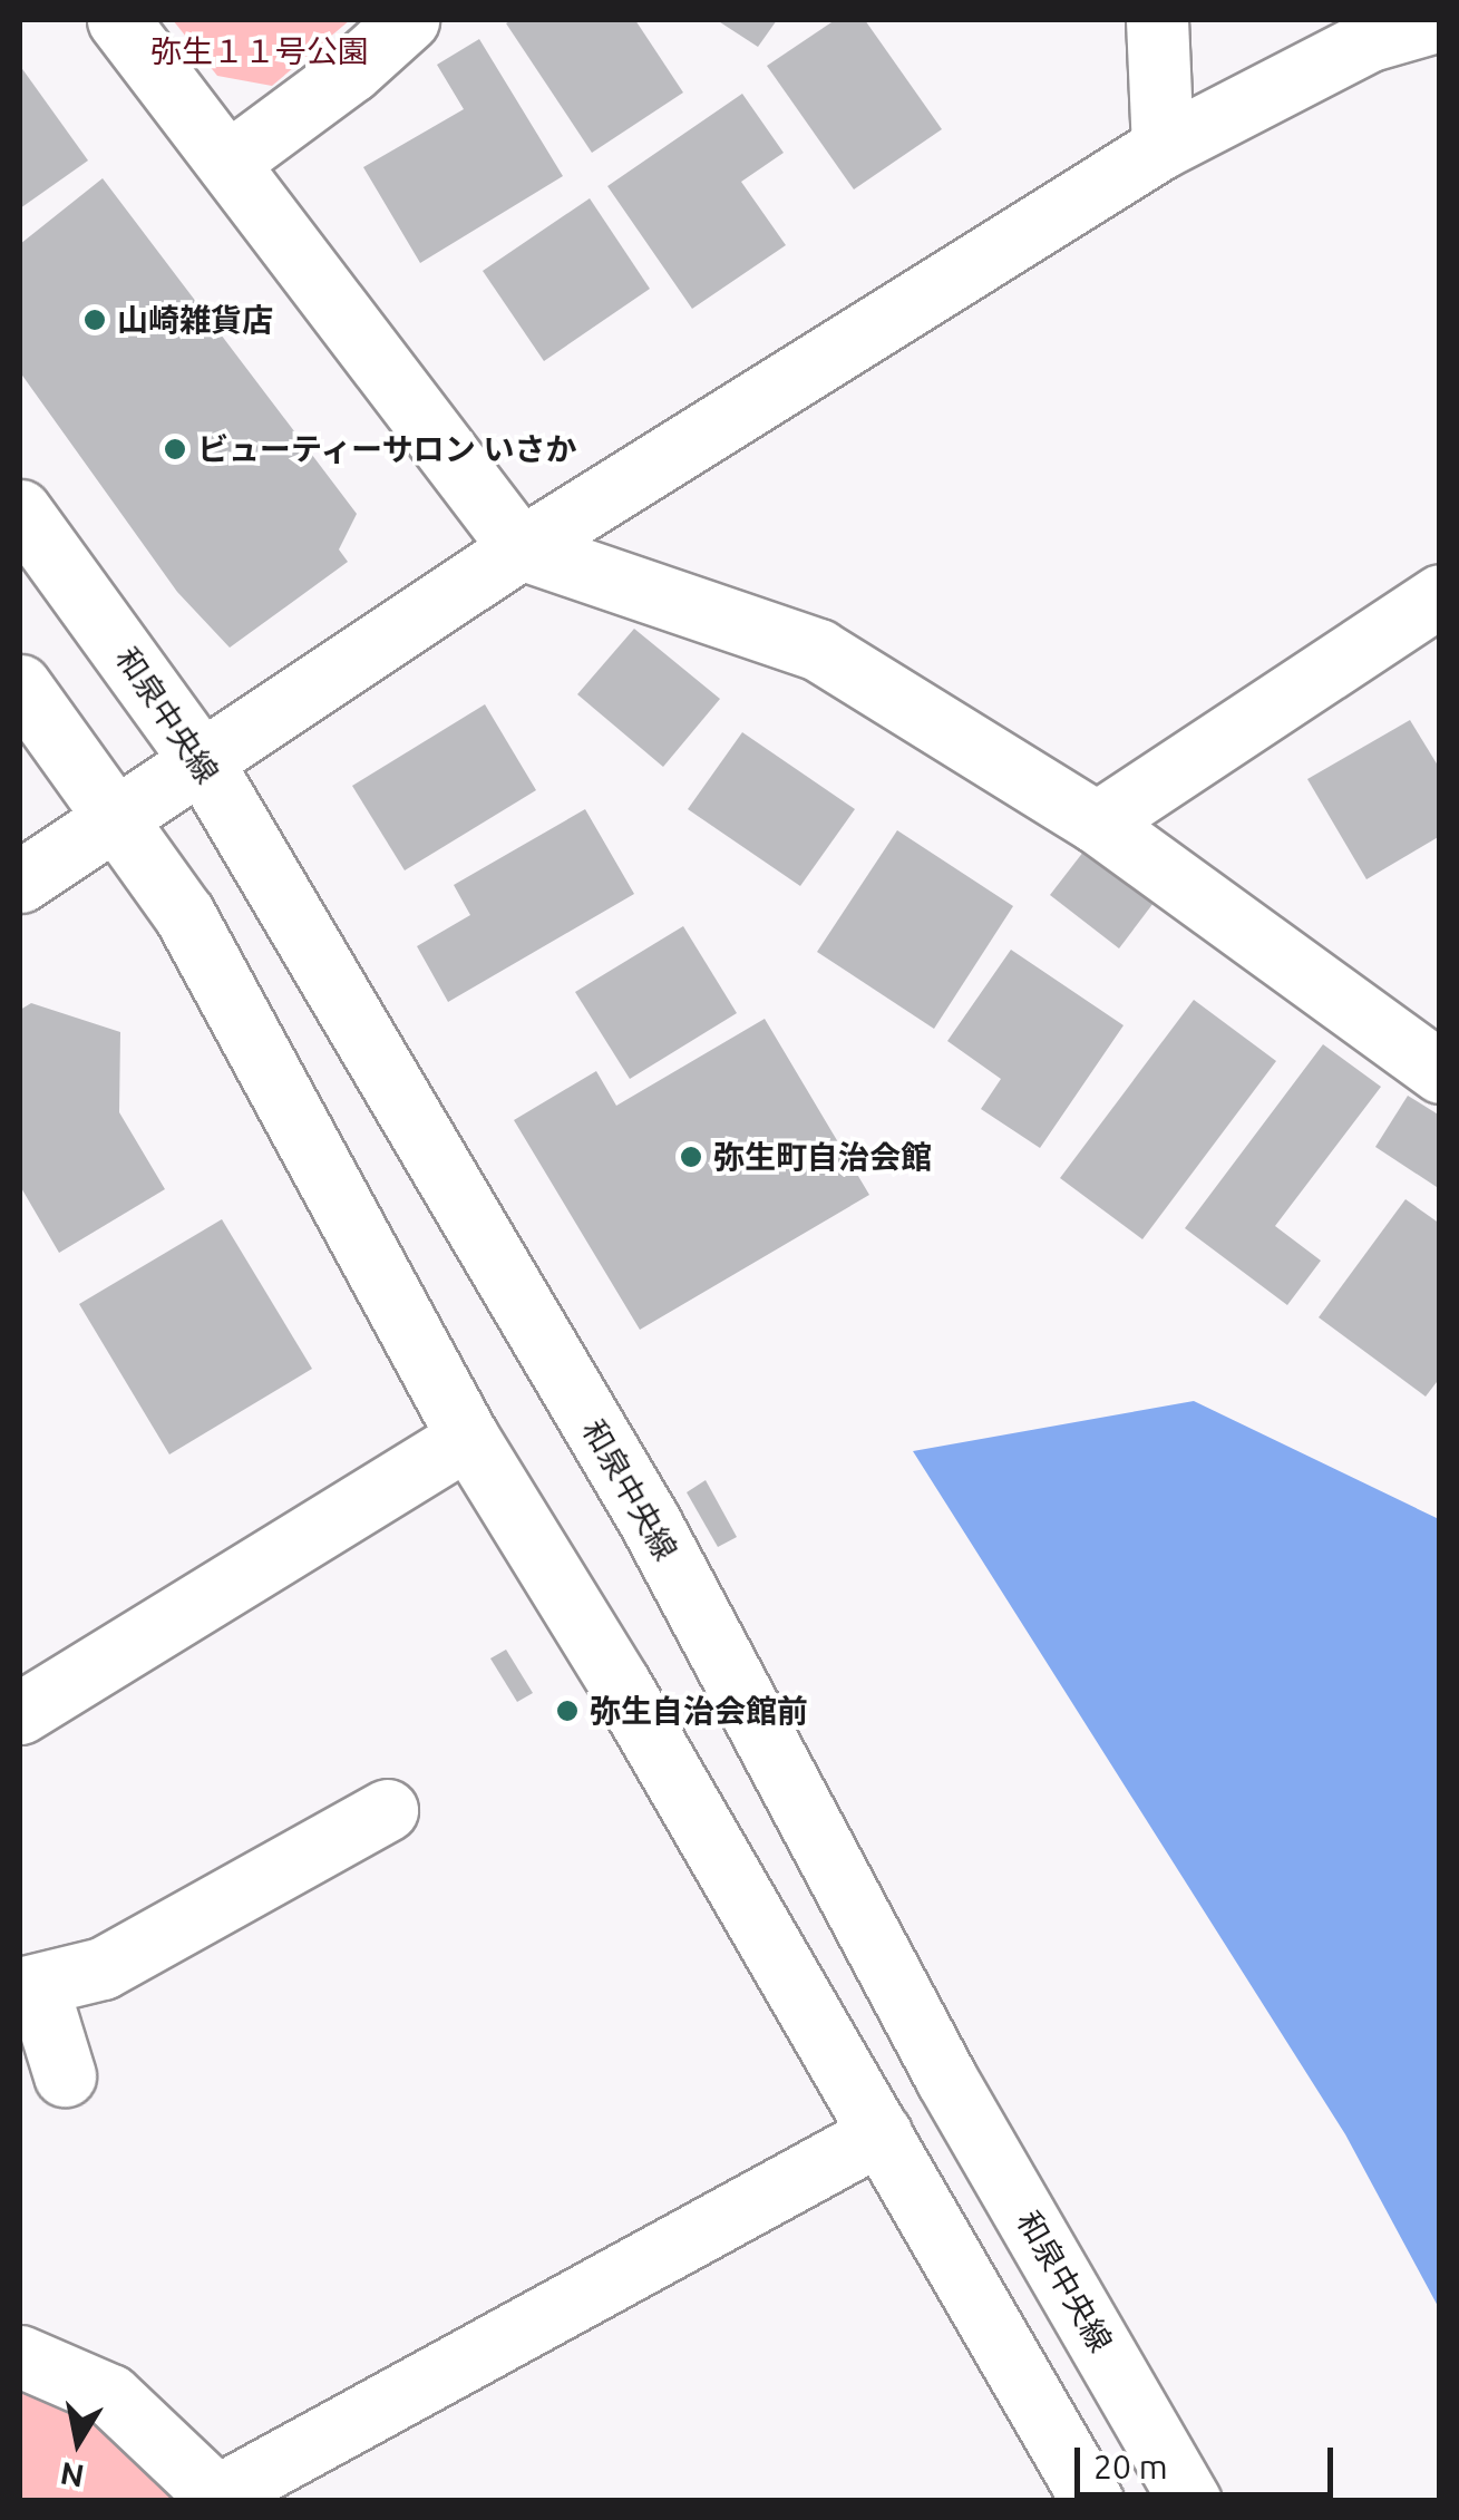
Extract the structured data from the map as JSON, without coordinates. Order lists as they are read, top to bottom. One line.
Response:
{"streets":{"street":["和泉中央線"]},"parks":["弥生１１号公園"],"places":["山崎雑貨店","ビューティーサロン いさか","弥生町自治会館","弥生自治会館前"],"scale_bar":"20 m","north":"bottom"}
